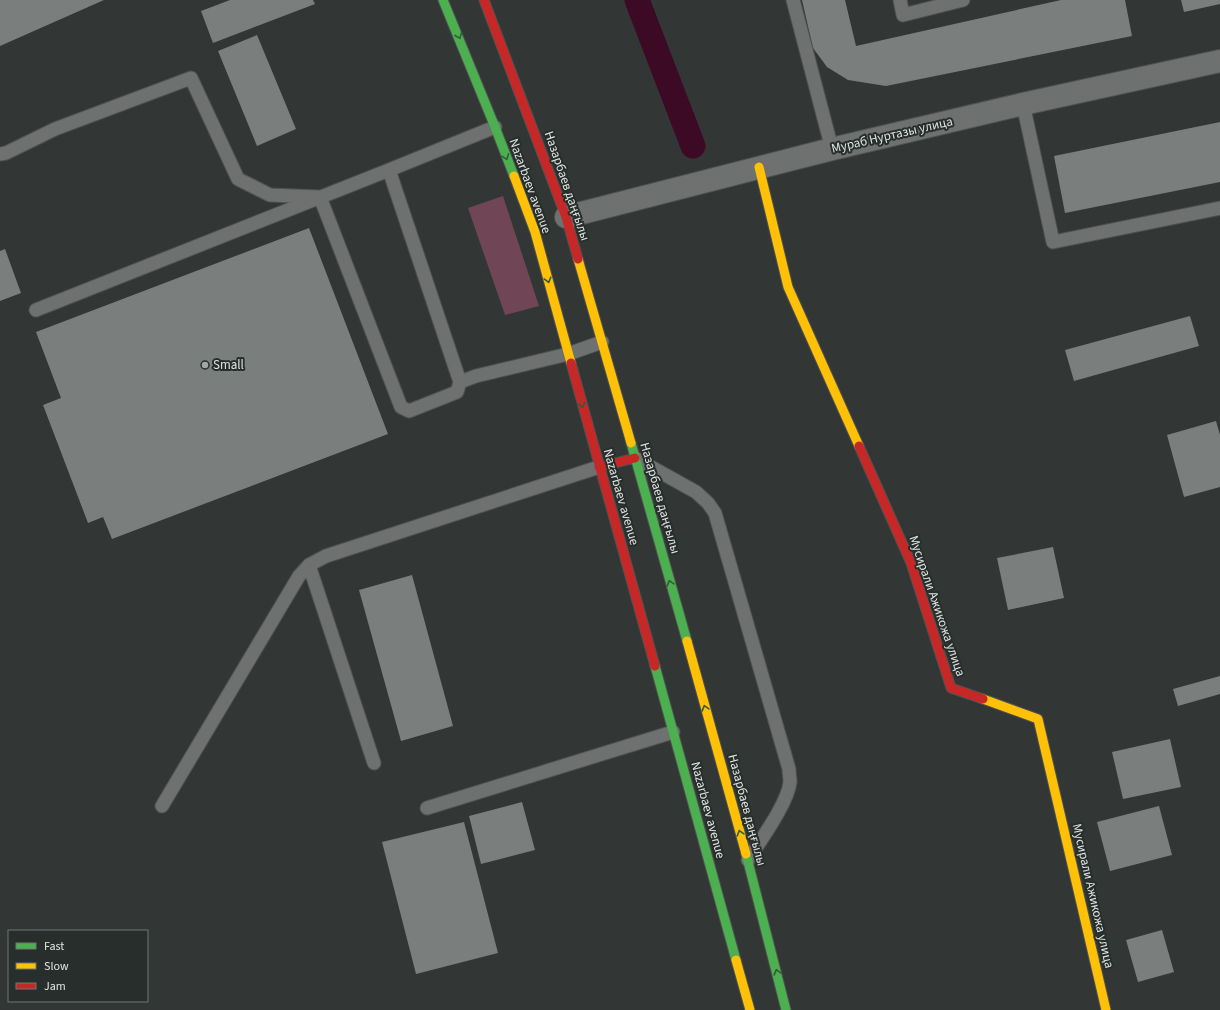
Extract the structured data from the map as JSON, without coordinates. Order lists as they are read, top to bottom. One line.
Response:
{"streets":{"main road":["Nazarbaev avenue","Назарбаев даңғылы","Мусирали Ажикожа улица"],"street":["Мураб Нуртазы улица"]},"crossings":[["Мураб Нуртазы улица","Назарбаев даңғылы"],["Мураб Нуртазы улица","Мусирали Ажикожа улица"]],"one_way":["Nazarbaev avenue","Назарбаев даңғылы"],"places":["Small"],"legend":["Fast","Slow","Jam"]}
